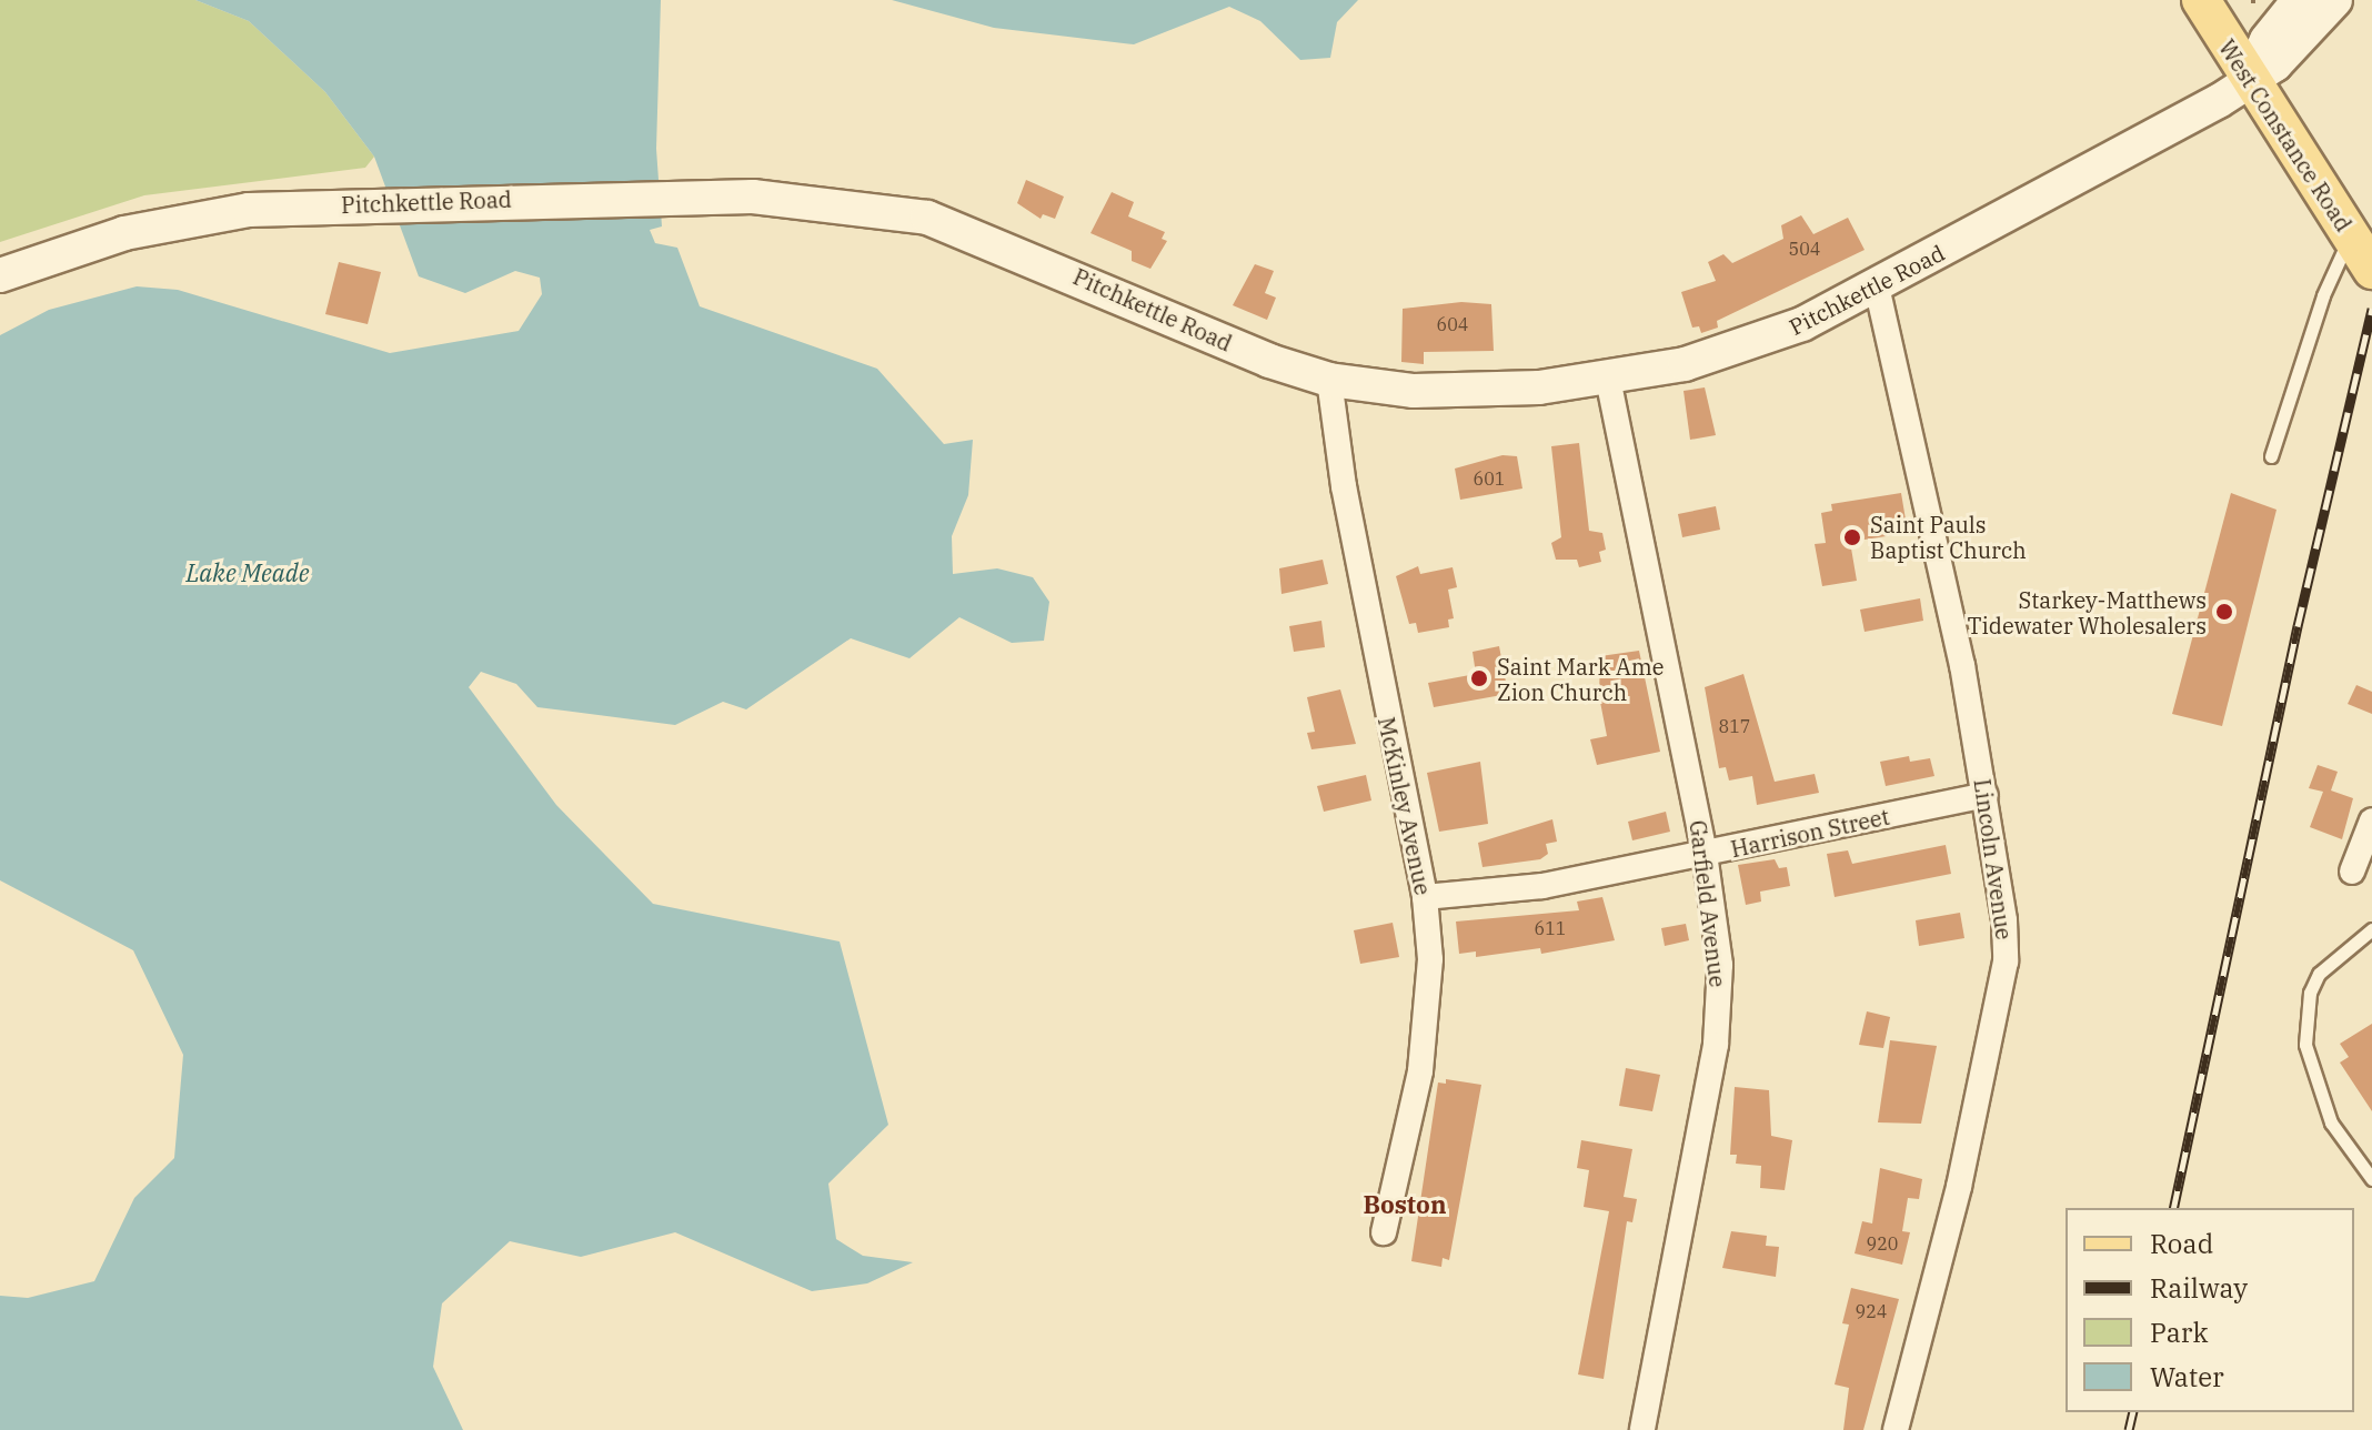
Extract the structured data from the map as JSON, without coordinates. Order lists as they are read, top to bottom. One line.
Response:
{"streets":{"main road":["West Constance Road","Pitchkettle Road"],"street":["McKinley Avenue","Harrison Street","Lincoln Avenue","Garfield Avenue"]},"crossings":[["West Constance Road","Pitchkettle Road"],["Pitchkettle Road","McKinley Avenue"],["Pitchkettle Road","Lincoln Avenue"],["Pitchkettle Road","Garfield Avenue"],["McKinley Avenue","Harrison Street"],["Harrison Street","Lincoln Avenue"],["Harrison Street","Garfield Avenue"]],"districts":["Boston"],"water":["Lake Meade"],"places":["Saint Pauls Baptist Church","Starkey-Matthews Tidewater Wholesalers","Saint Mark Ame Zion Church"],"house_numbers":["504","604","601","817","611","920","924"],"legend":["Road","Railway","Park","Water"]}
